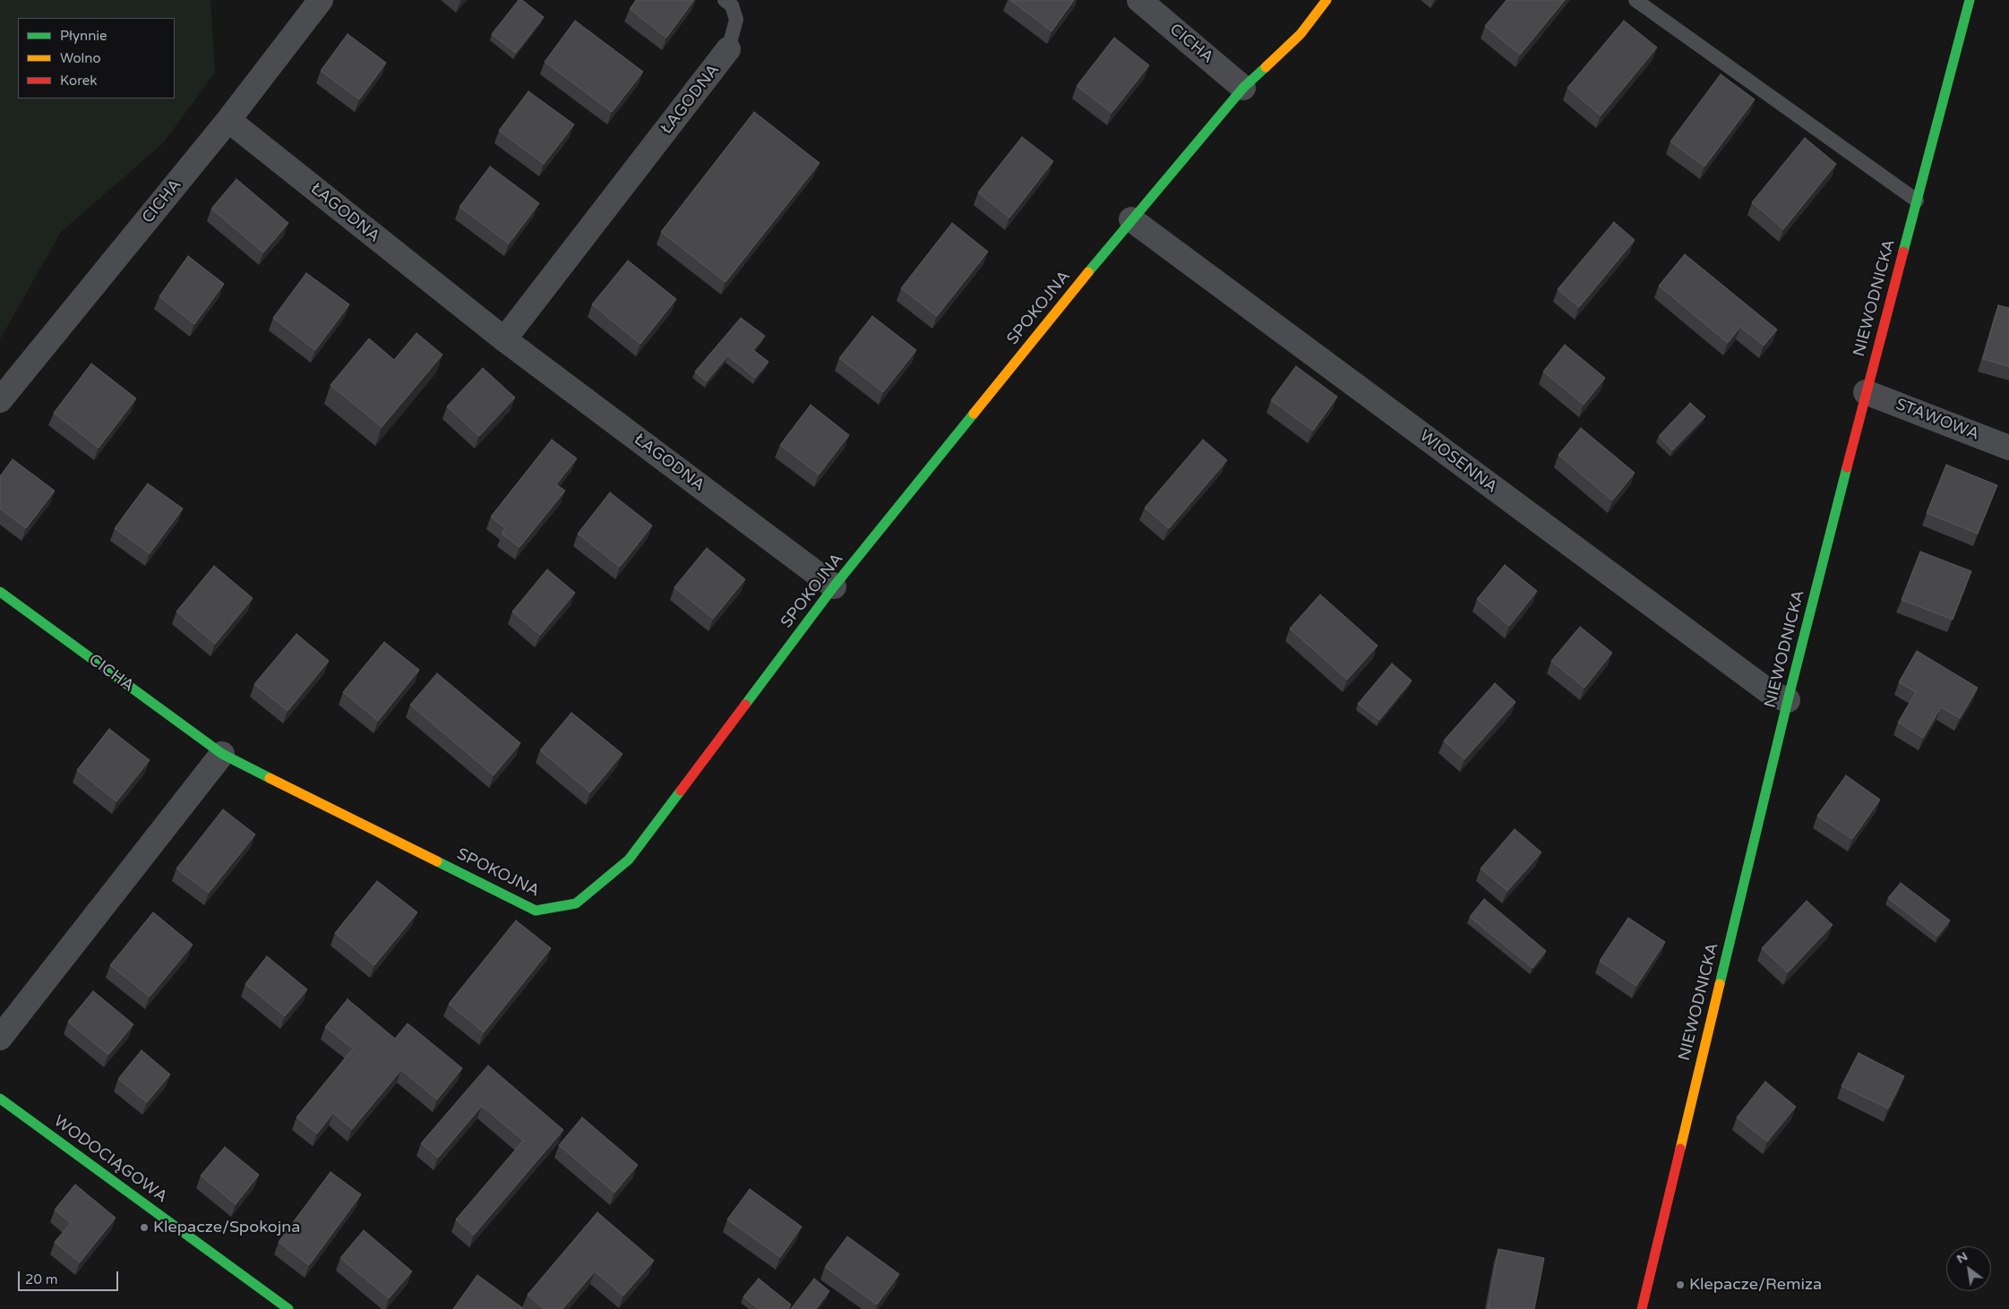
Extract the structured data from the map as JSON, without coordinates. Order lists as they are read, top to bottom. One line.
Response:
{"streets":{"street":["CICHA","ŁAGODNA","NIEWODNICKA","SPOKOJNA","STAWOWA","WIOSENNA","WODOCIĄGOWA"]},"crossings":[["CICHA","ŁAGODNA"],["CICHA","SPOKOJNA"],["ŁAGODNA","SPOKOJNA"],["NIEWODNICKA","STAWOWA"],["NIEWODNICKA","WIOSENNA"],["SPOKOJNA","WIOSENNA"]],"places":["Klepacze/Spokojna","Klepacze/Remiza"],"legend":["Płynnie","Wolno","Korek"],"scale_bar":"20 m","north":"top left"}
